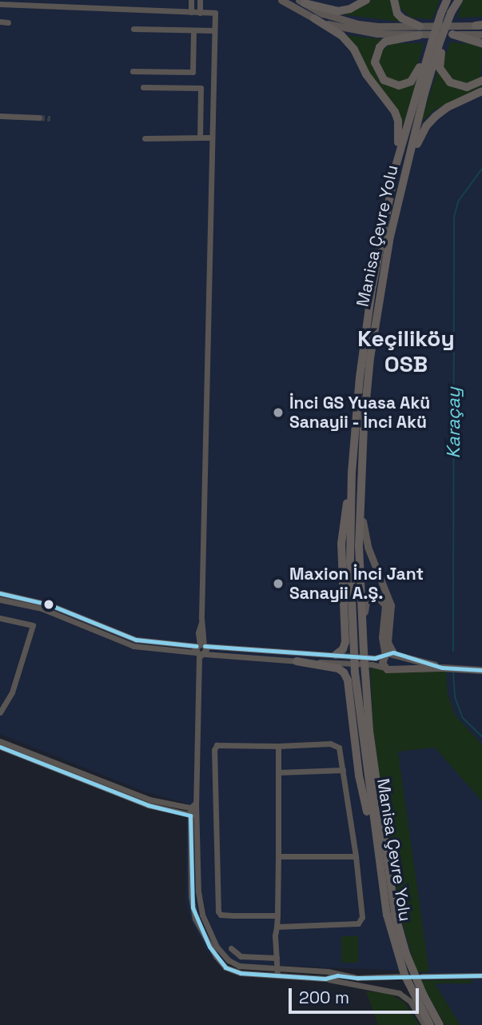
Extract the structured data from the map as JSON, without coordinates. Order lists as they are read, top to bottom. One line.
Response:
{"streets":{"highway":["Manisa Çevre Yolu"]},"districts":["Keçiliköy OSB"],"water":["Karaçay"],"places":["İnci GS Yuasa Akü Sanayii - İnci Akü","Maxion İnci Jant Sanayii A.Ş."],"scale_bar":"200 m"}
